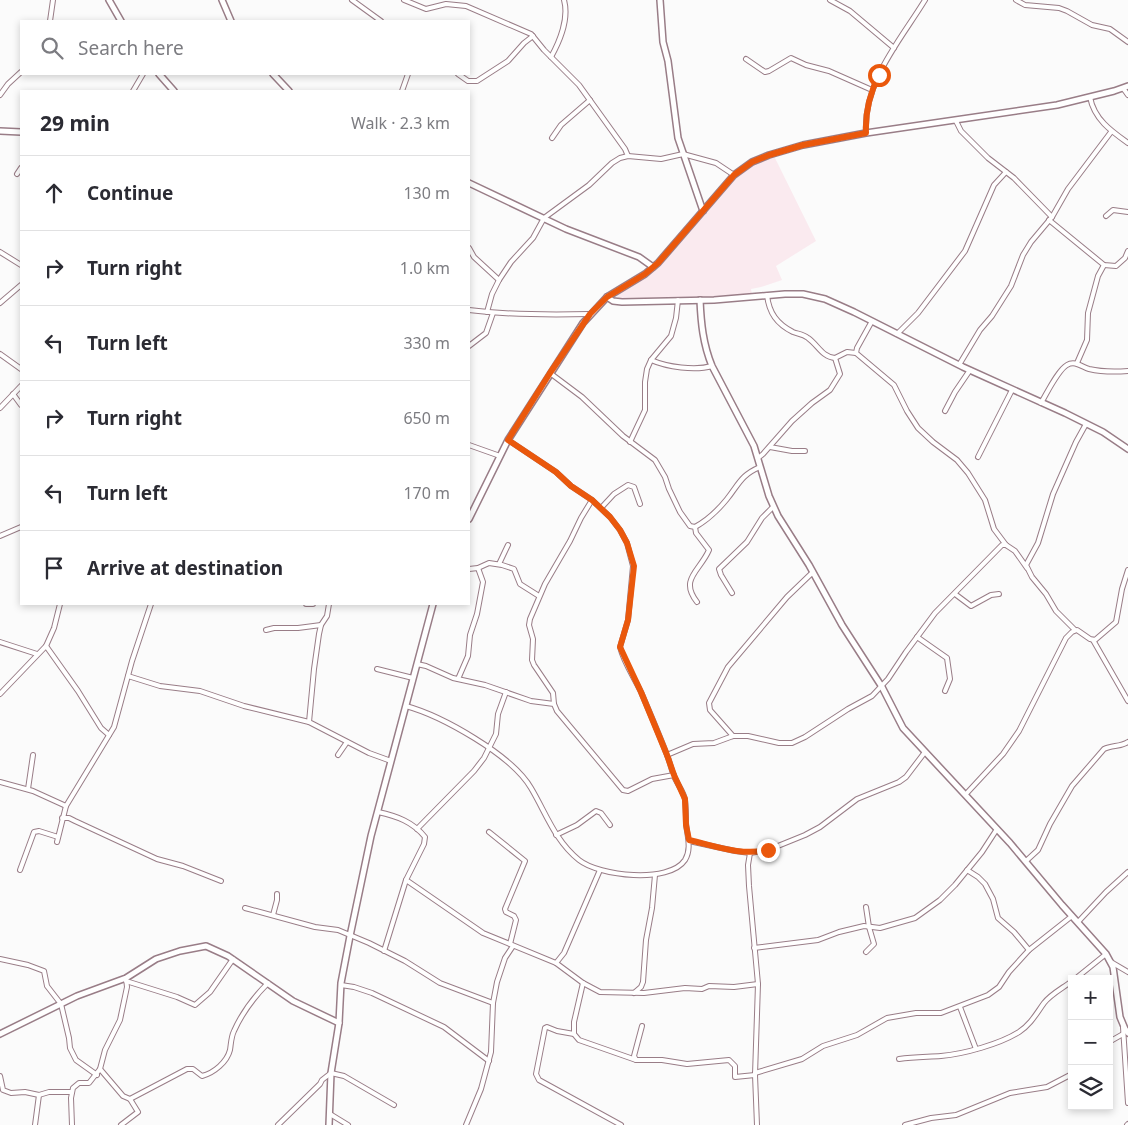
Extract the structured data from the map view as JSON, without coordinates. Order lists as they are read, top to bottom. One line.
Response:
{"page":{"search":"Search here","heading":["29 min","Walk · 2.3 km"],"list":[["Continue","130 m"],["Turn right","1.0 km"],["Turn left","330 m"],["Turn right","650 m"],["Turn left","170 m"],"Arrive at destination"],"map_buttons":["+","−"]}}
